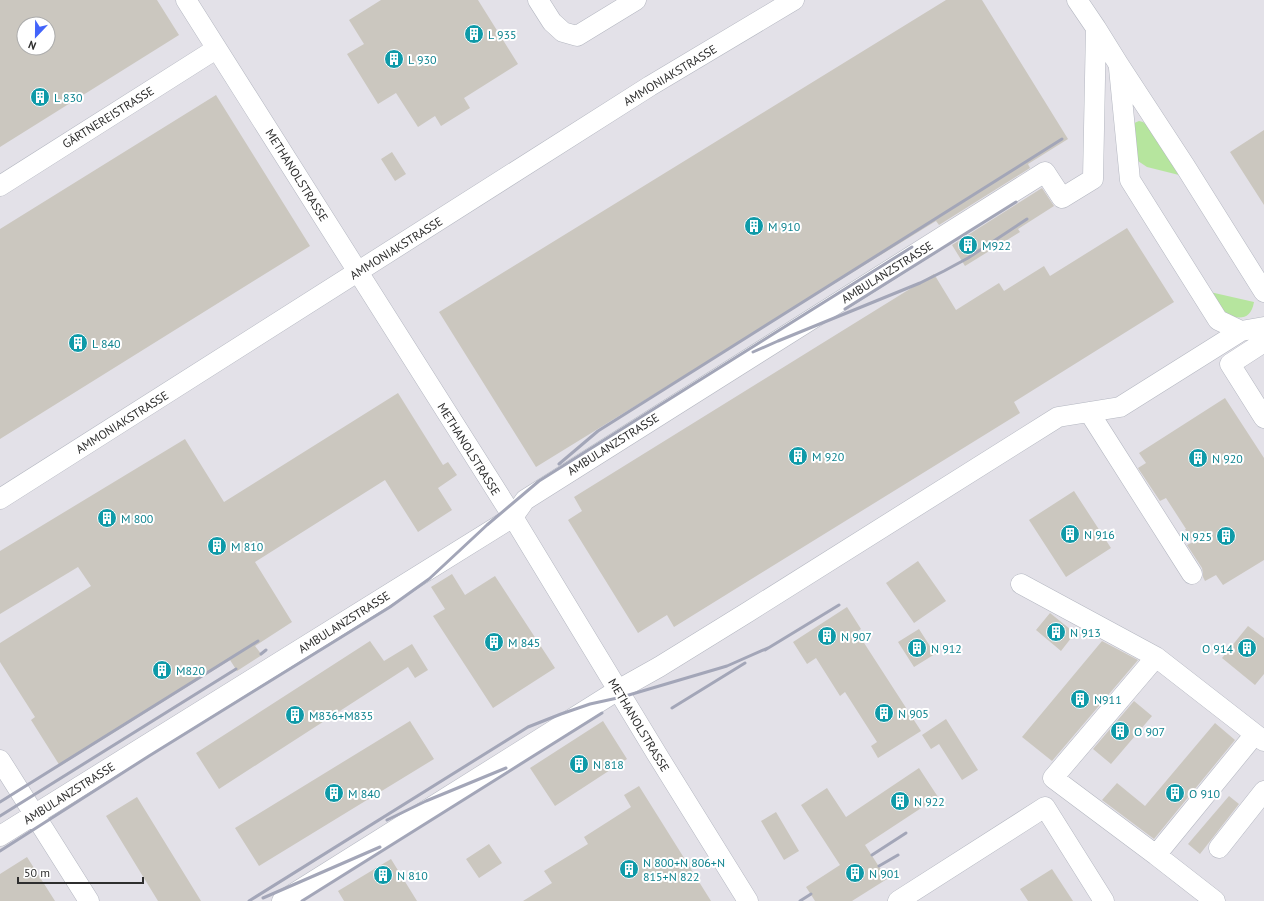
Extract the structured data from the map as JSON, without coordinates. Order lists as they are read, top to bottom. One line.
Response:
{"streets":{"street":["AMMONIAKSTRASSE","GÄRTNEREISTRASSE","METHANOLSTRASSE","AMBULANZSTRASSE"]},"crossings":[["AMMONIAKSTRASSE","METHANOLSTRASSE"],["GÄRTNEREISTRASSE","METHANOLSTRASSE"],["METHANOLSTRASSE","AMBULANZSTRASSE"]],"places":{"building":["L 935","L 930","L 830","M 910","M922","L 840","M 920","N 920","M 800","N 916","N 925","M 810","N 913","N 907","M 845","N 912","O 914","M820","N911","N 905","M836+M835","O 907","N 818","M 840","O 910","N 922","N 800+N 806+N 815+N 822","N 901","N 810"]},"scale_bar":"50 m","north":"bottom"}
